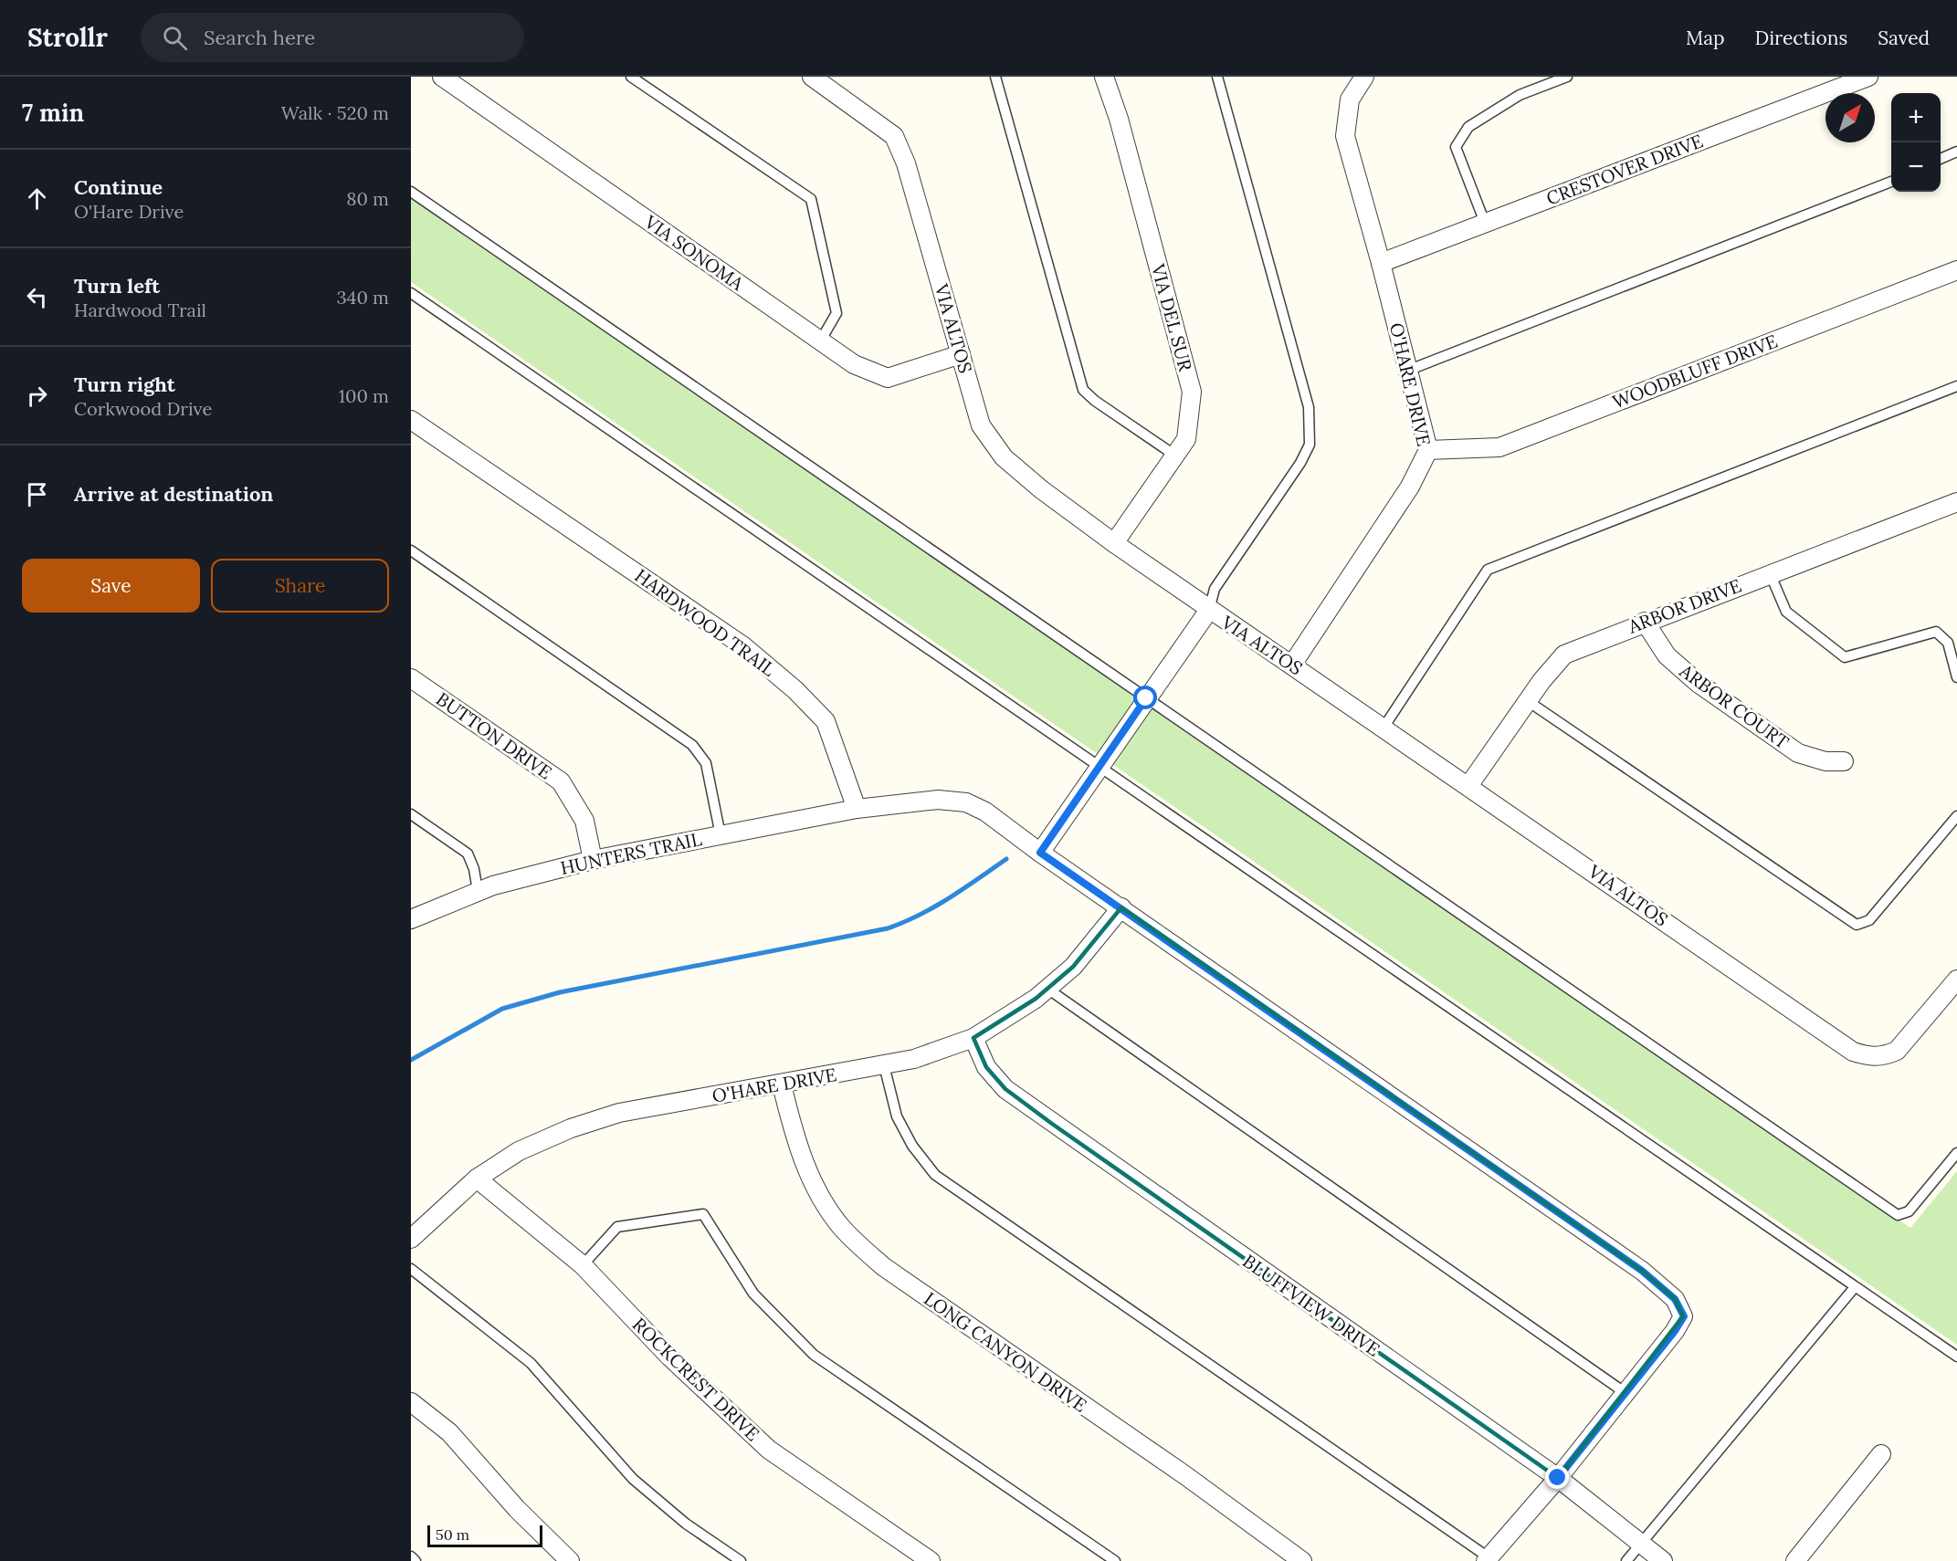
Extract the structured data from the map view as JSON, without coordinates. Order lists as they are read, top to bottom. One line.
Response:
{"streets":{"street":["CRESTOVER DRIVE","VIA SONOMA","VIA DEL SUR","VIA ALTOS","WOODBLUFF DRIVE","O'HARE DRIVE","ARBOR DRIVE","HARDWOOD TRAIL","ARBOR COURT","BUTTON DRIVE","HUNTERS TRAIL","BLUFFVIEW DRIVE","LONG CANYON DRIVE","ROCKCREST DRIVE"]},"crossings":[["CRESTOVER DRIVE","O'HARE DRIVE"],["VIA SONOMA","VIA ALTOS"],["VIA DEL SUR","VIA ALTOS"],["VIA ALTOS","O'HARE DRIVE"],["VIA ALTOS","ARBOR DRIVE"],["WOODBLUFF DRIVE","O'HARE DRIVE"],["O'HARE DRIVE","BLUFFVIEW DRIVE"],["O'HARE DRIVE","LONG CANYON DRIVE"],["O'HARE DRIVE","ROCKCREST DRIVE"],["ARBOR DRIVE","ARBOR COURT"],["HARDWOOD TRAIL","HUNTERS TRAIL"],["BUTTON DRIVE","HUNTERS TRAIL"]],"scale_bar":"50 m","north":"top right","page":{"header":"Strollr","search":"Search here","nav":["Map","Directions","Saved"],"heading":["7 min","Walk · 520 m"],"map_buttons":["+","−"],"list":[["Continue","O'Hare Drive","80 m"],["Turn left","Hardwood Trail","340 m"],["Turn right","Corkwood Drive","100 m"],"Arrive at destination"],"buttons":["Save","Share"],"scale":"50 m"}}
